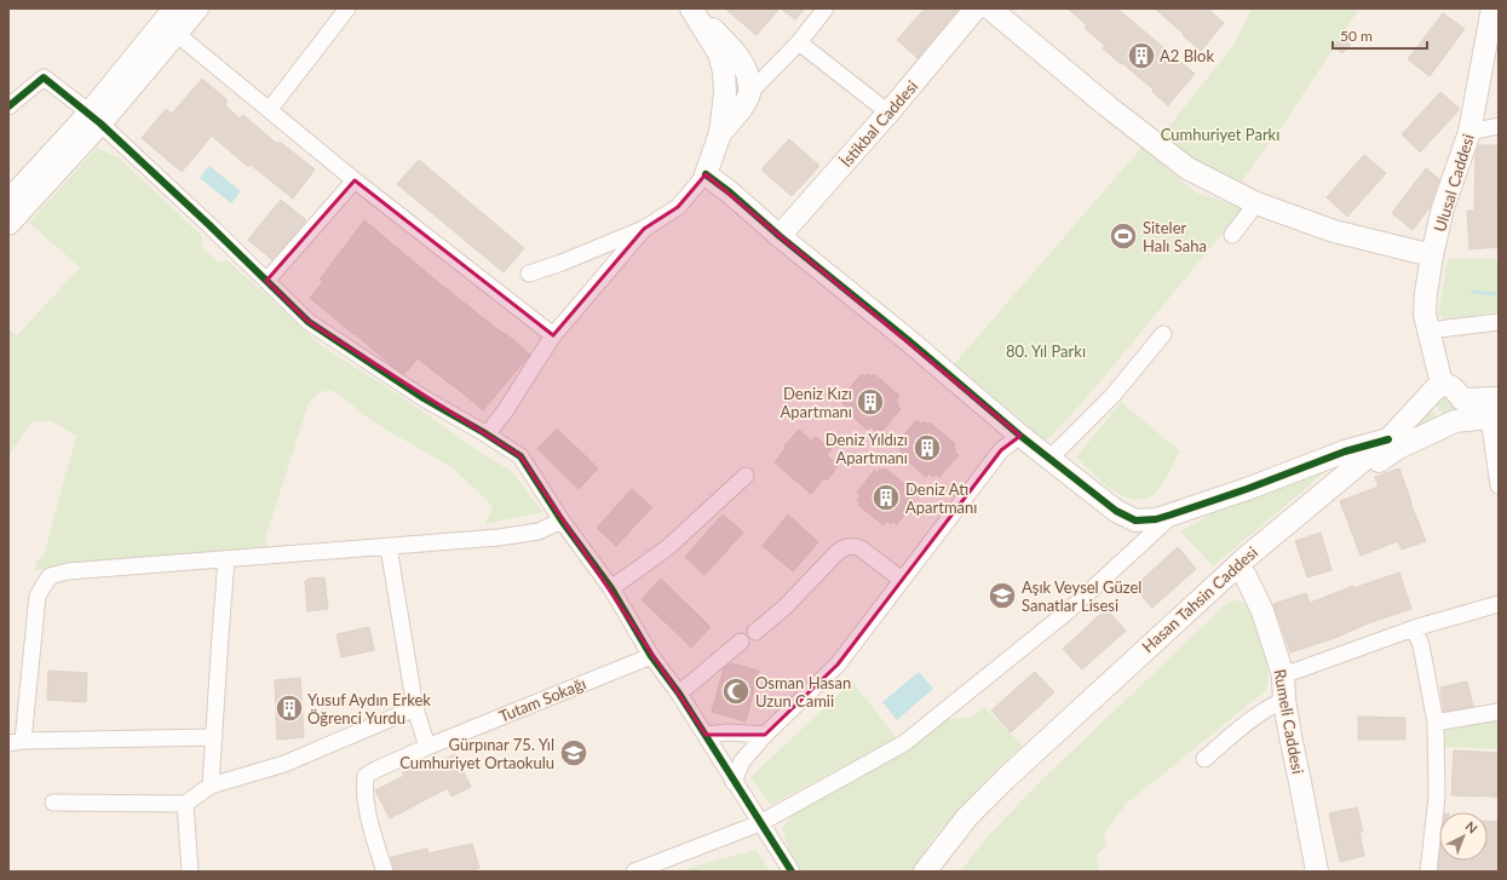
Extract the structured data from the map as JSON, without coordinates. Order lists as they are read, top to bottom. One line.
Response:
{"streets":{"street":["İstikbal Caddesi","Ulusal Caddesi","Hasan Tahsin Caddesi","Tutam Sokağı","Rumeli Caddesi"]},"crossings":[["Ulusal Caddesi","Hasan Tahsin Caddesi"],["Hasan Tahsin Caddesi","Rumeli Caddesi"]],"parks":["Cumhuriyet Parkı","80. Yıl Parkı"],"places":{"building":["A2 Blok","Deniz Kızı Apartmanı","Deniz Yıldızı Apartmanı","Deniz Atı Apartmanı","Yusuf Aydın Erkek Öğrenci Yurdu"],"sports":["Siteler Halı Saha"],"school or university":["Aşık Veysel Güzel Sanatlar Lisesi","Gürpınar 75. Yıl Cumhuriyet Ortaokulu"],"mosque":["Osman Hasan Uzun Camii"]},"scale_bar":"50 m","north":"top right"}
